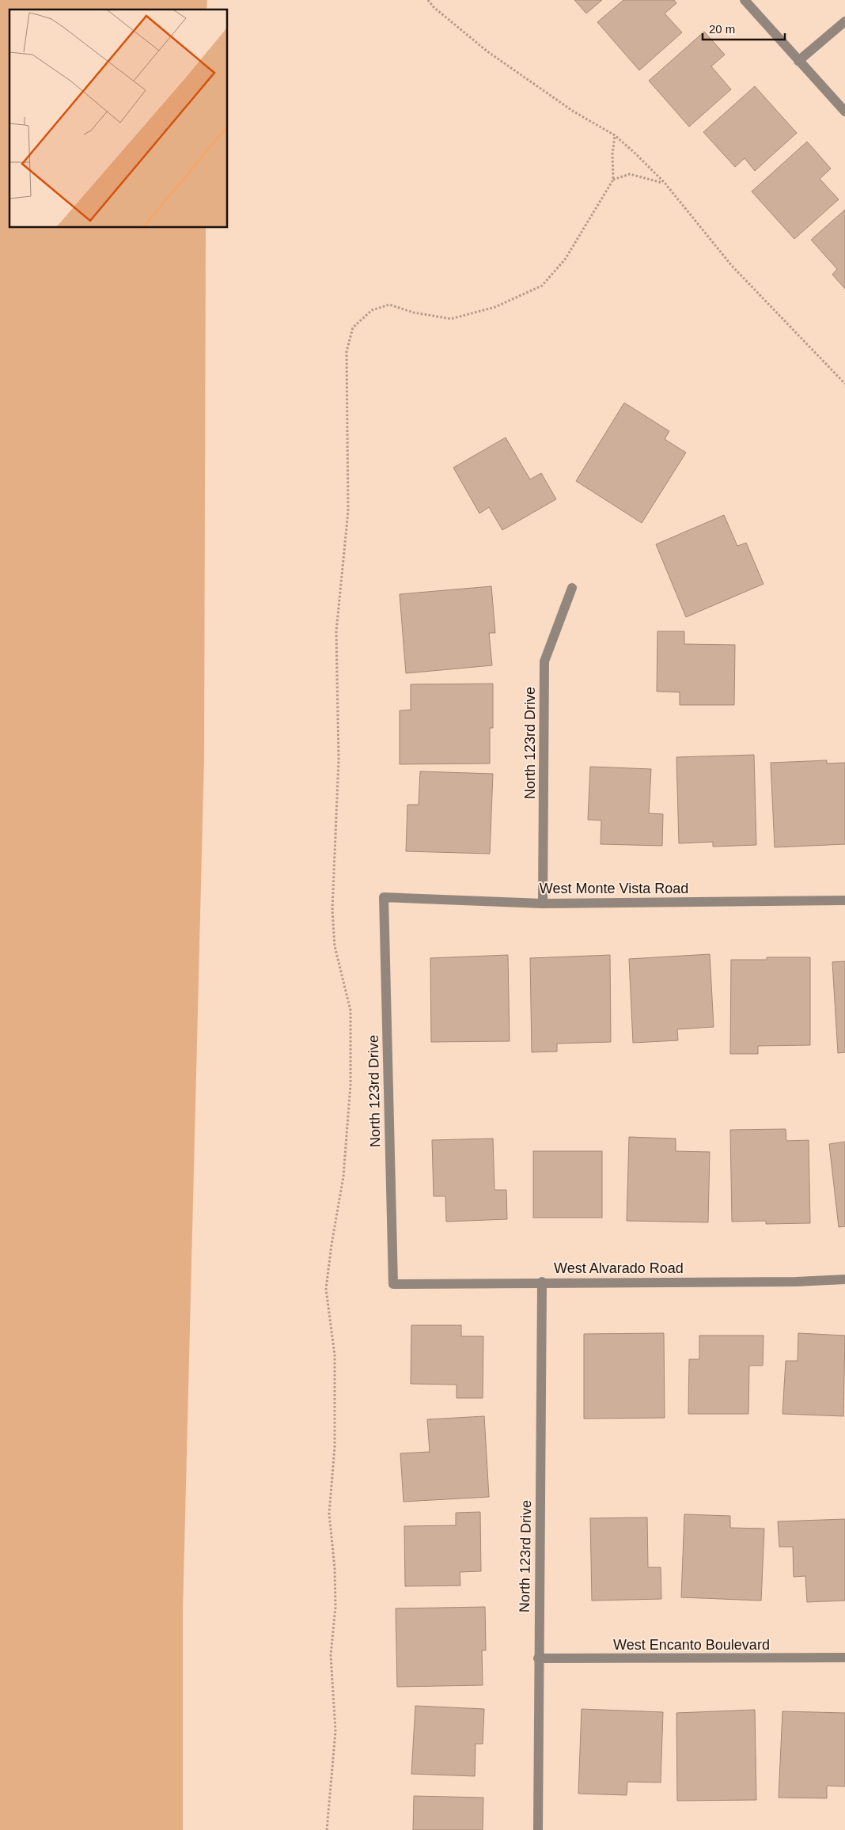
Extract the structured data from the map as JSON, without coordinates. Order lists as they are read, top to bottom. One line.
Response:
{"streets":{"street":["North 123rd Drive","West Monte Vista Road","West Alvarado Road","West Encanto Boulevard"]},"crossings":[["North 123rd Drive","West Monte Vista Road"],["North 123rd Drive","West Alvarado Road"],["North 123rd Drive","West Encanto Boulevard"]],"scale_bar":"20 m"}
